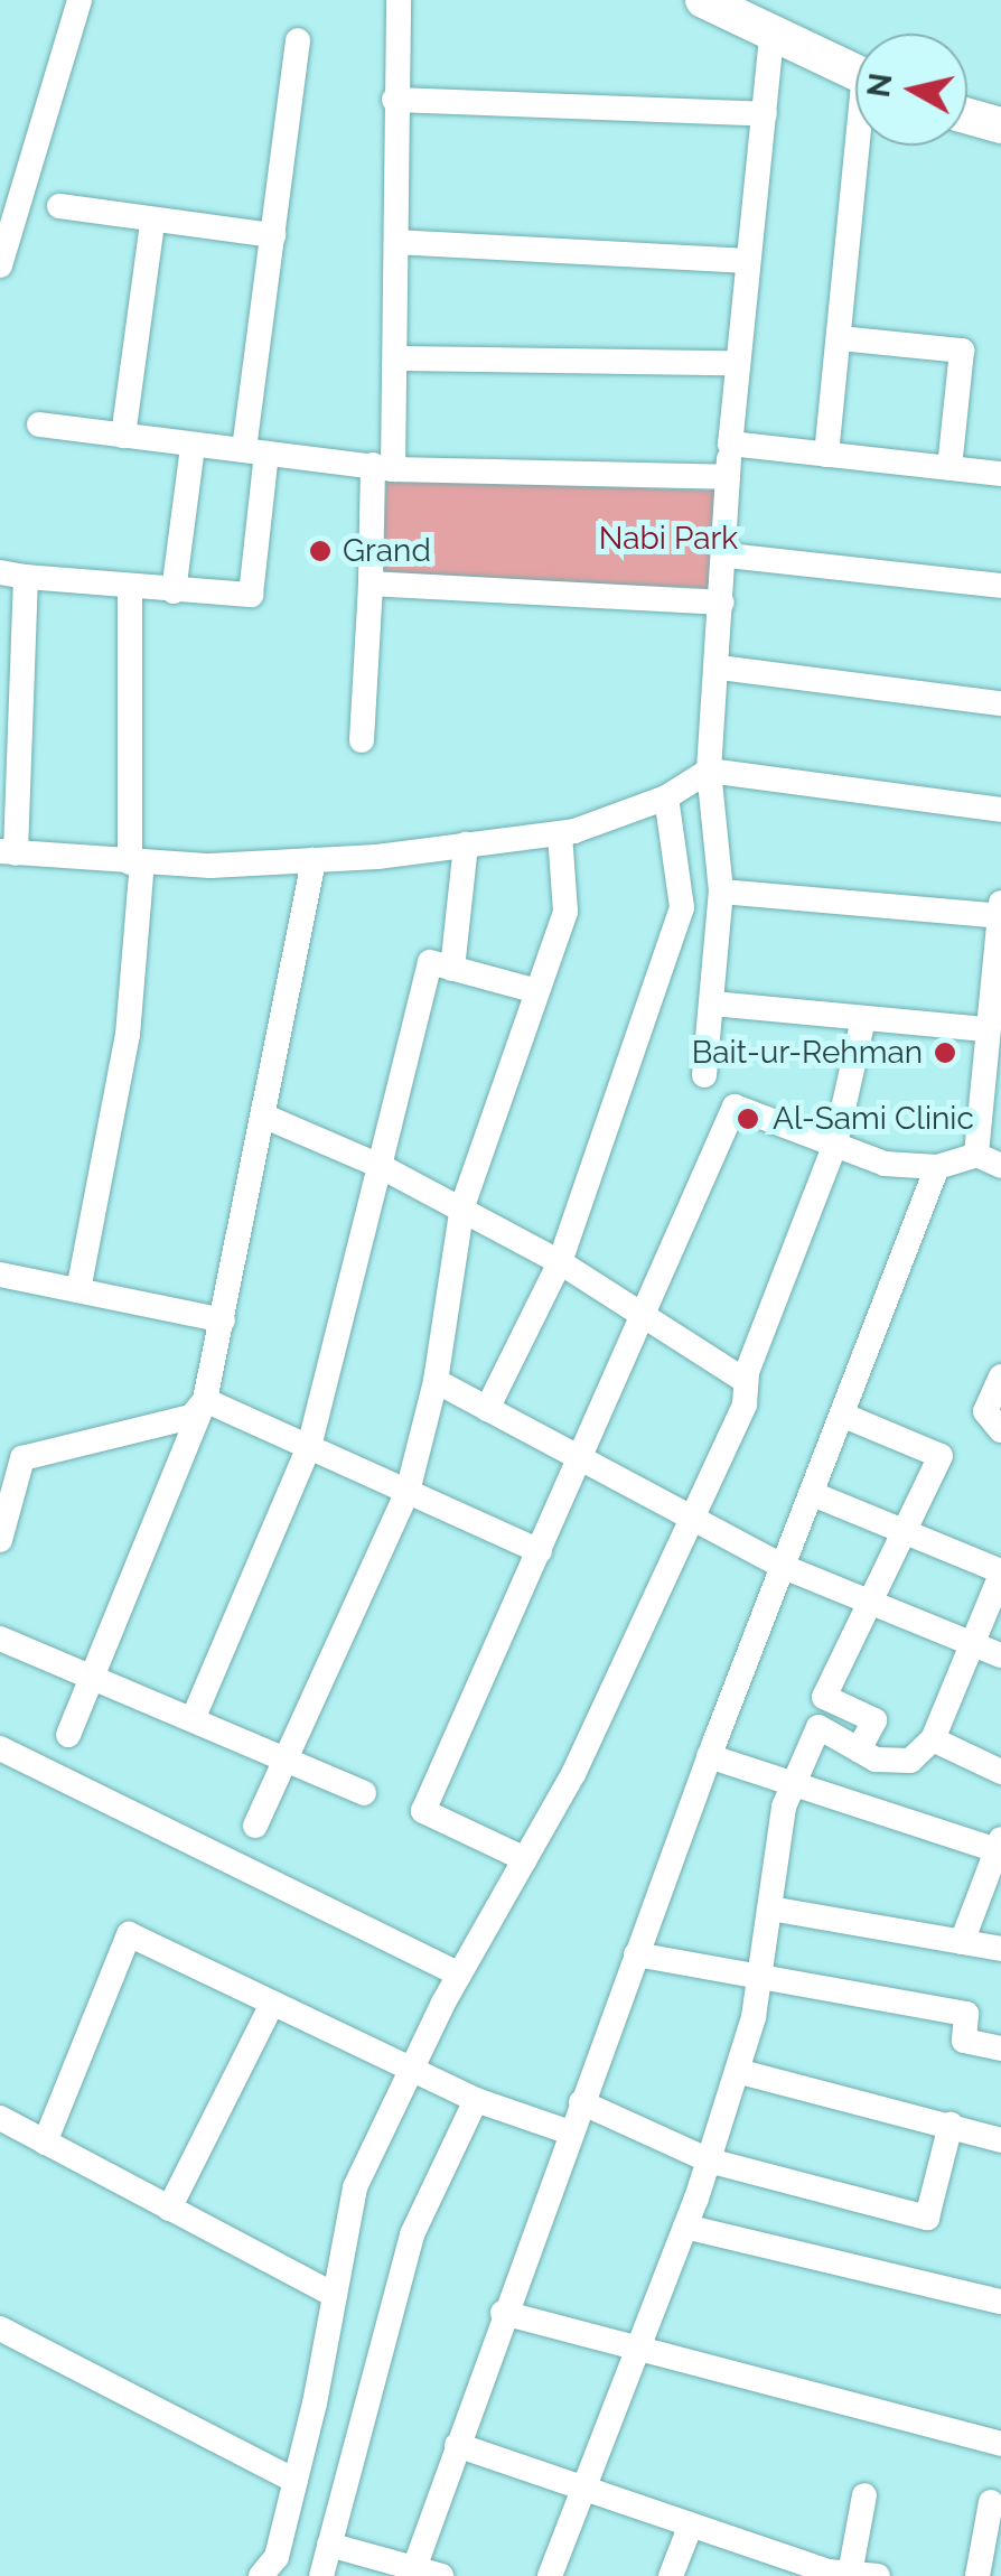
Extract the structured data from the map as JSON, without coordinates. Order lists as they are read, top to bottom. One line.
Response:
{"parks":["Nabi Park"],"places":["Grand","Bait-ur-Rehman","Al-Sami Clinic"],"north":"left"}
